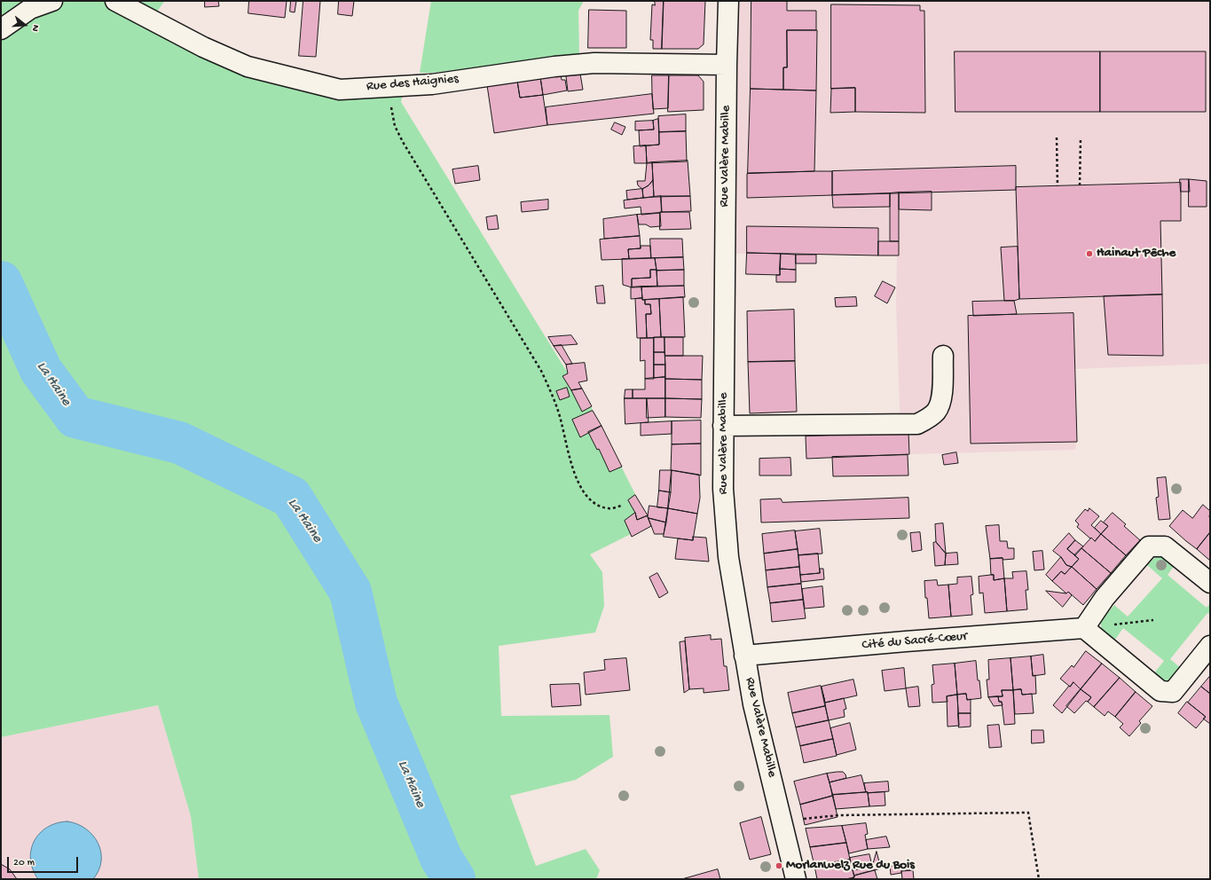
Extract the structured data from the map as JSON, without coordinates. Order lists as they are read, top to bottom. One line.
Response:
{"streets":{"street":["Rue des Haignies","Rue Valère Mabille","Cité du Sacré-Cœur"]},"crossings":[["Rue des Haignies","Rue Valère Mabille"],["Rue Valère Mabille","Cité du Sacré-Cœur"]],"water":["La Haine"],"places":["Hainaut Pêche","Morlanwelz Rue du Bois"],"scale_bar":"20 m","north":"right"}
